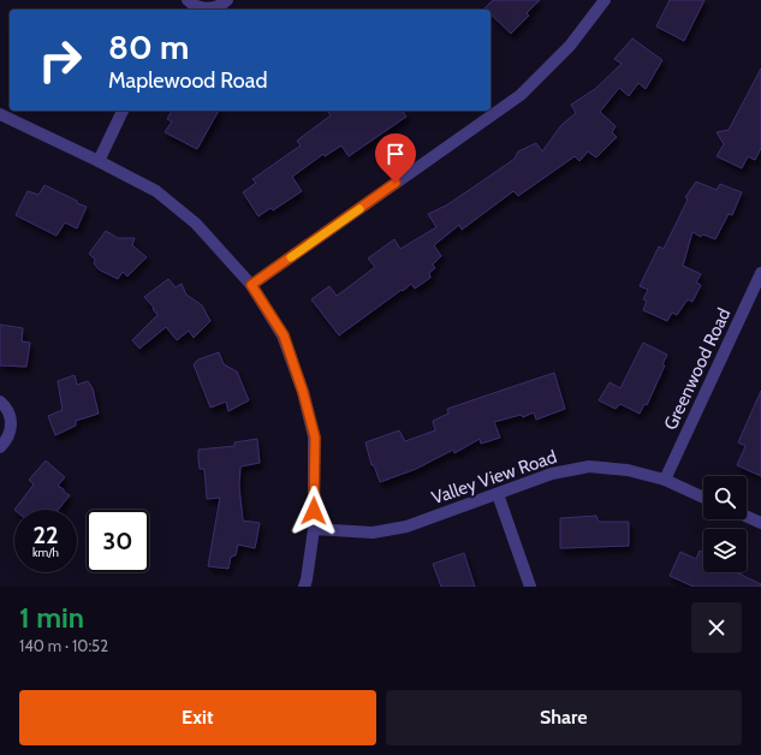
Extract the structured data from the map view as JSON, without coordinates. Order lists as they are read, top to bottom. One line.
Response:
{"streets":{"street":["Greenwood Road","Valley View Road"]},"crossings":[["Greenwood Road","Valley View Road"]],"page":{"turn":["80 m","Maplewood Road"],"speed":"22 km/h","limit":"30","heading":["1 min","140 m · 10:52"],"buttons":["Exit","Share"]}}
